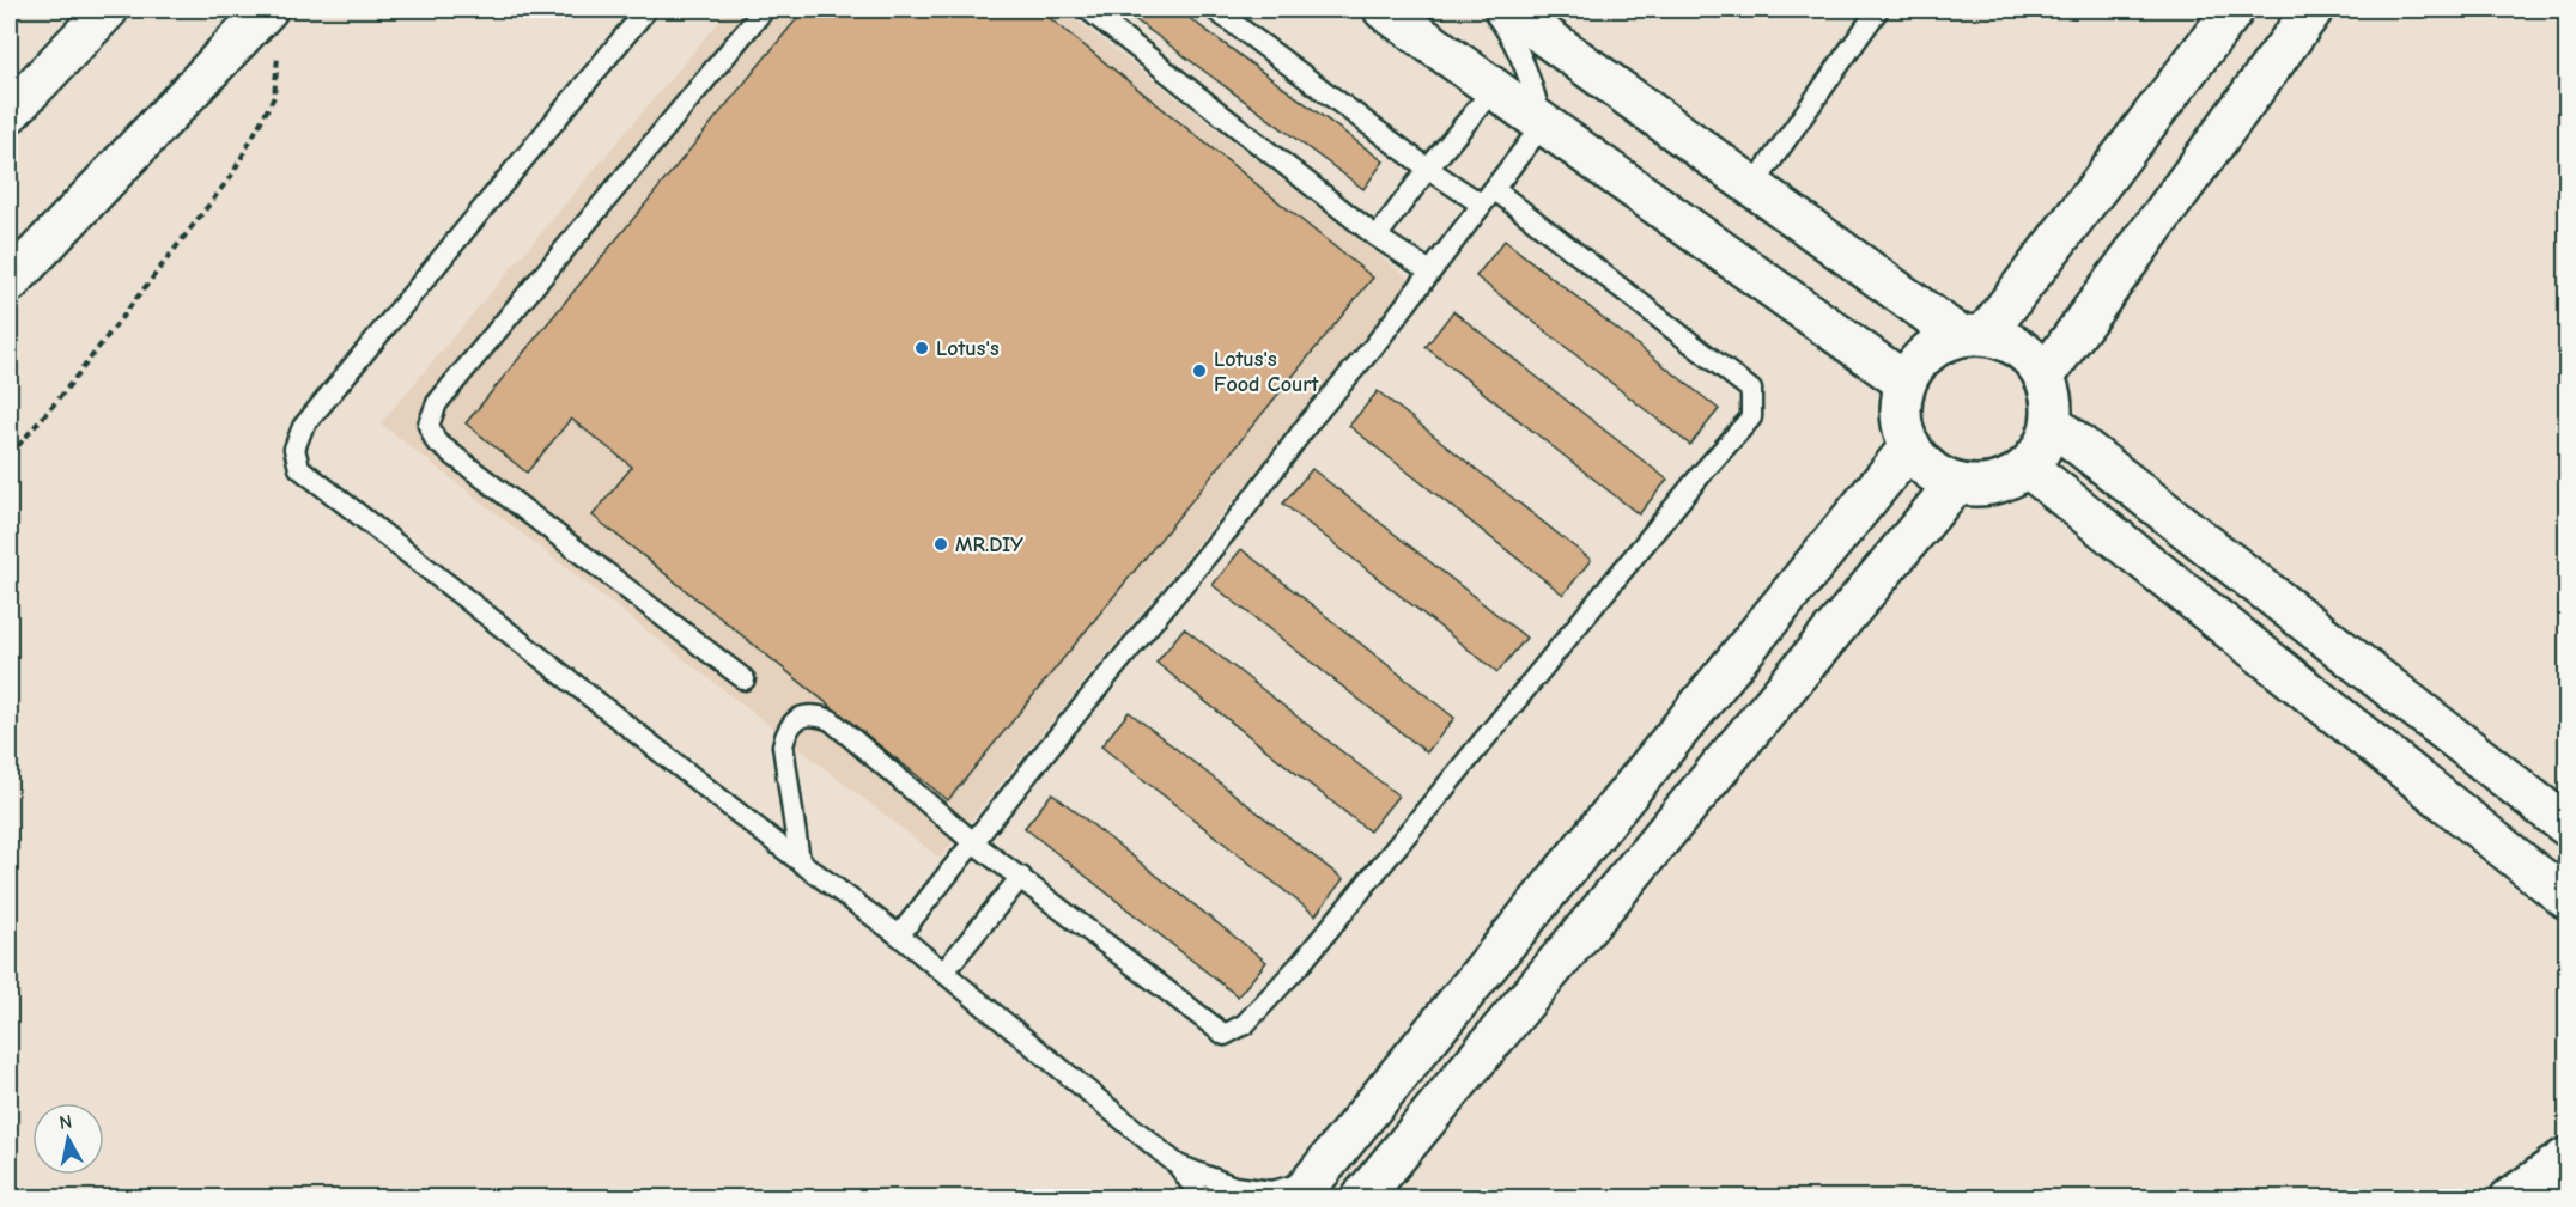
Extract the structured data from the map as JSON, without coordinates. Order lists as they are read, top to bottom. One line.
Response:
{"places":["Lotus's","Lotus's Food Court","MR.DIY"],"north":"top"}
